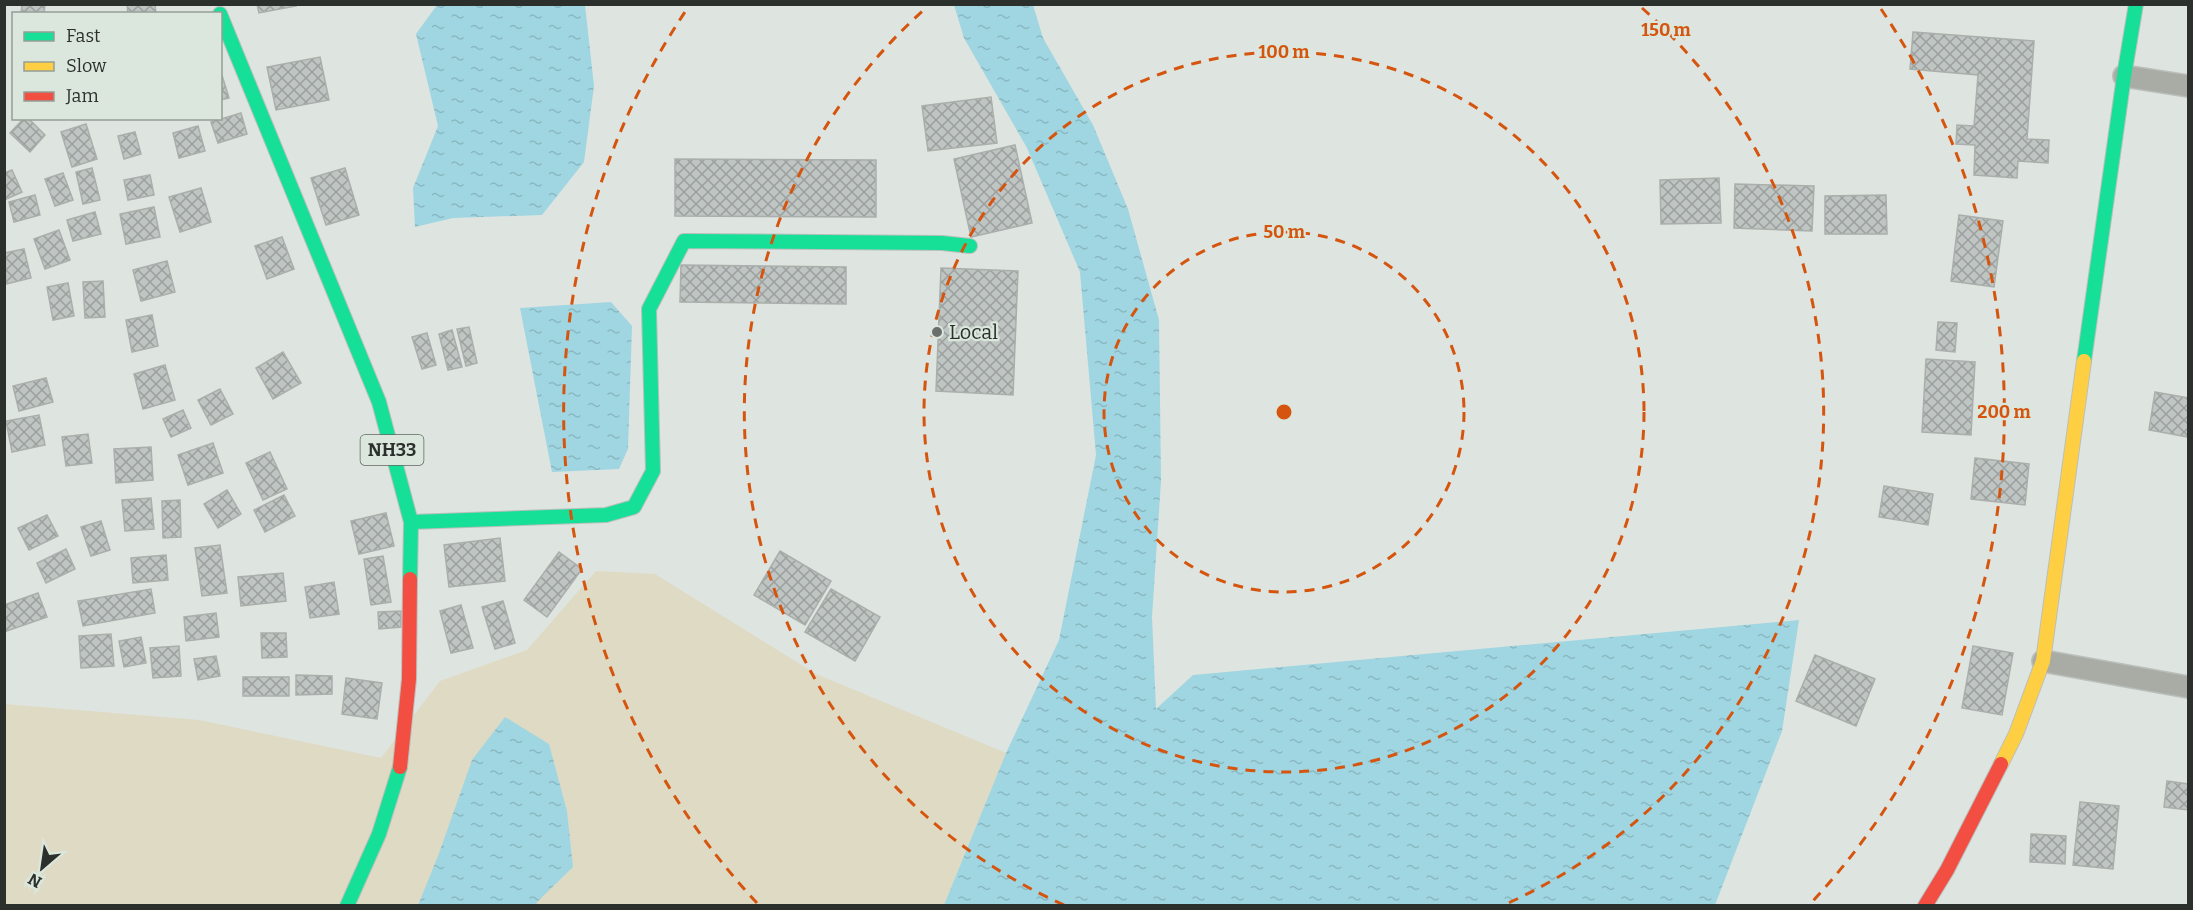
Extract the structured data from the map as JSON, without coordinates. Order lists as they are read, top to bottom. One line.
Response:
{"streets":{"main road":["NH33"]},"places":["Local"],"legend":["Fast","Slow","Jam"],"north":"bottom left","rings":["150 m","100 m","50 m","200 m"]}
